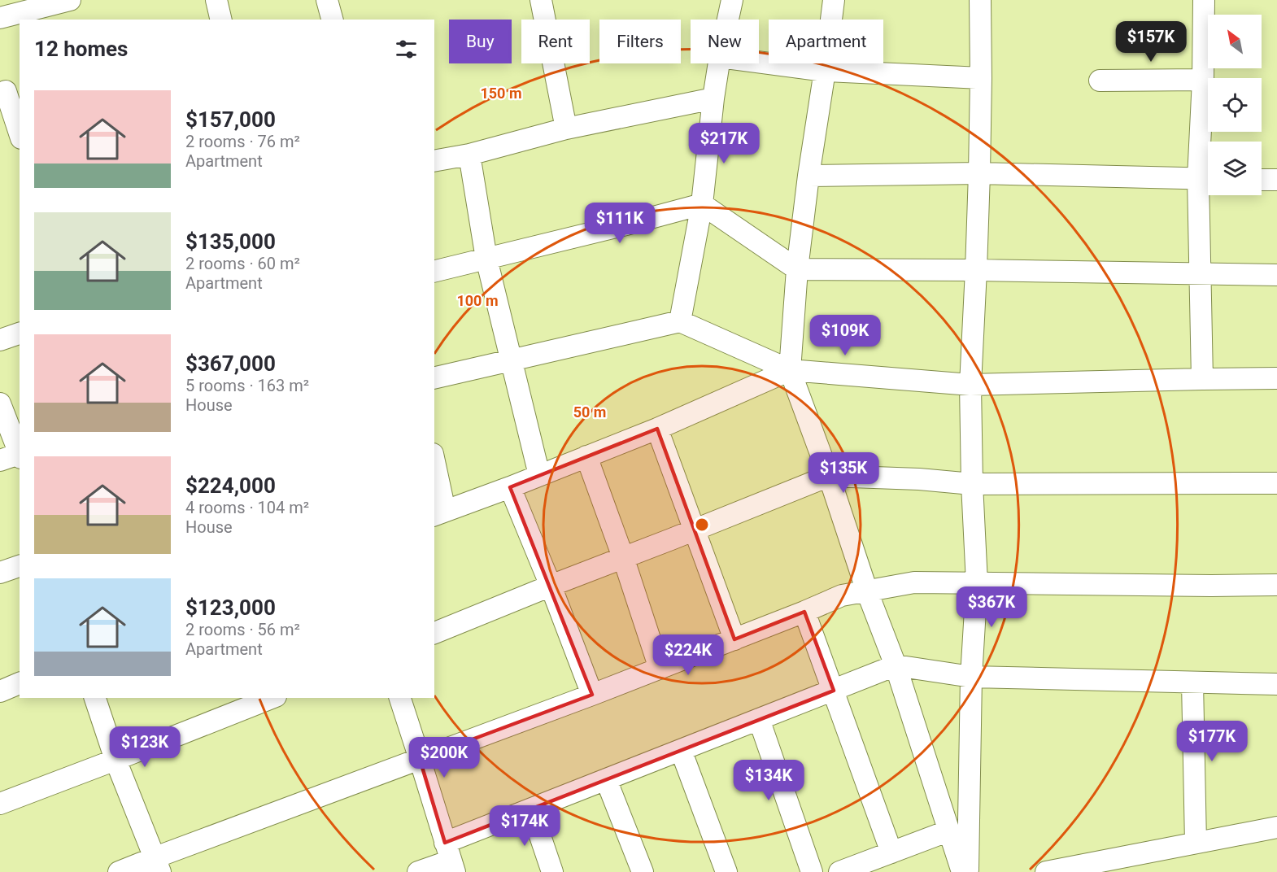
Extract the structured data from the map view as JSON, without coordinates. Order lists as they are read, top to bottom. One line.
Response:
{"north":"top left","page":{"chip":["Buy","Rent","Filters","New","Apartment"],"heading":"12 homes","price":["$157K","$217K","$111K","$109K","$135K","$367K","$224K","$177K","$123K","$200K","$134K","$174K"],"list":[{"name":"$157,000","note":"2 rooms · 76 m² · Apartment"},{"name":"$135,000","note":"2 rooms · 60 m² · Apartment"},{"name":"$367,000","note":"5 rooms · 163 m² · House"},{"name":"$224,000","note":"4 rooms · 104 m² · House"},{"name":"$123,000","note":"2 rooms · 56 m² · Apartment"}]},"rings":["150 m","100 m","50 m"]}
